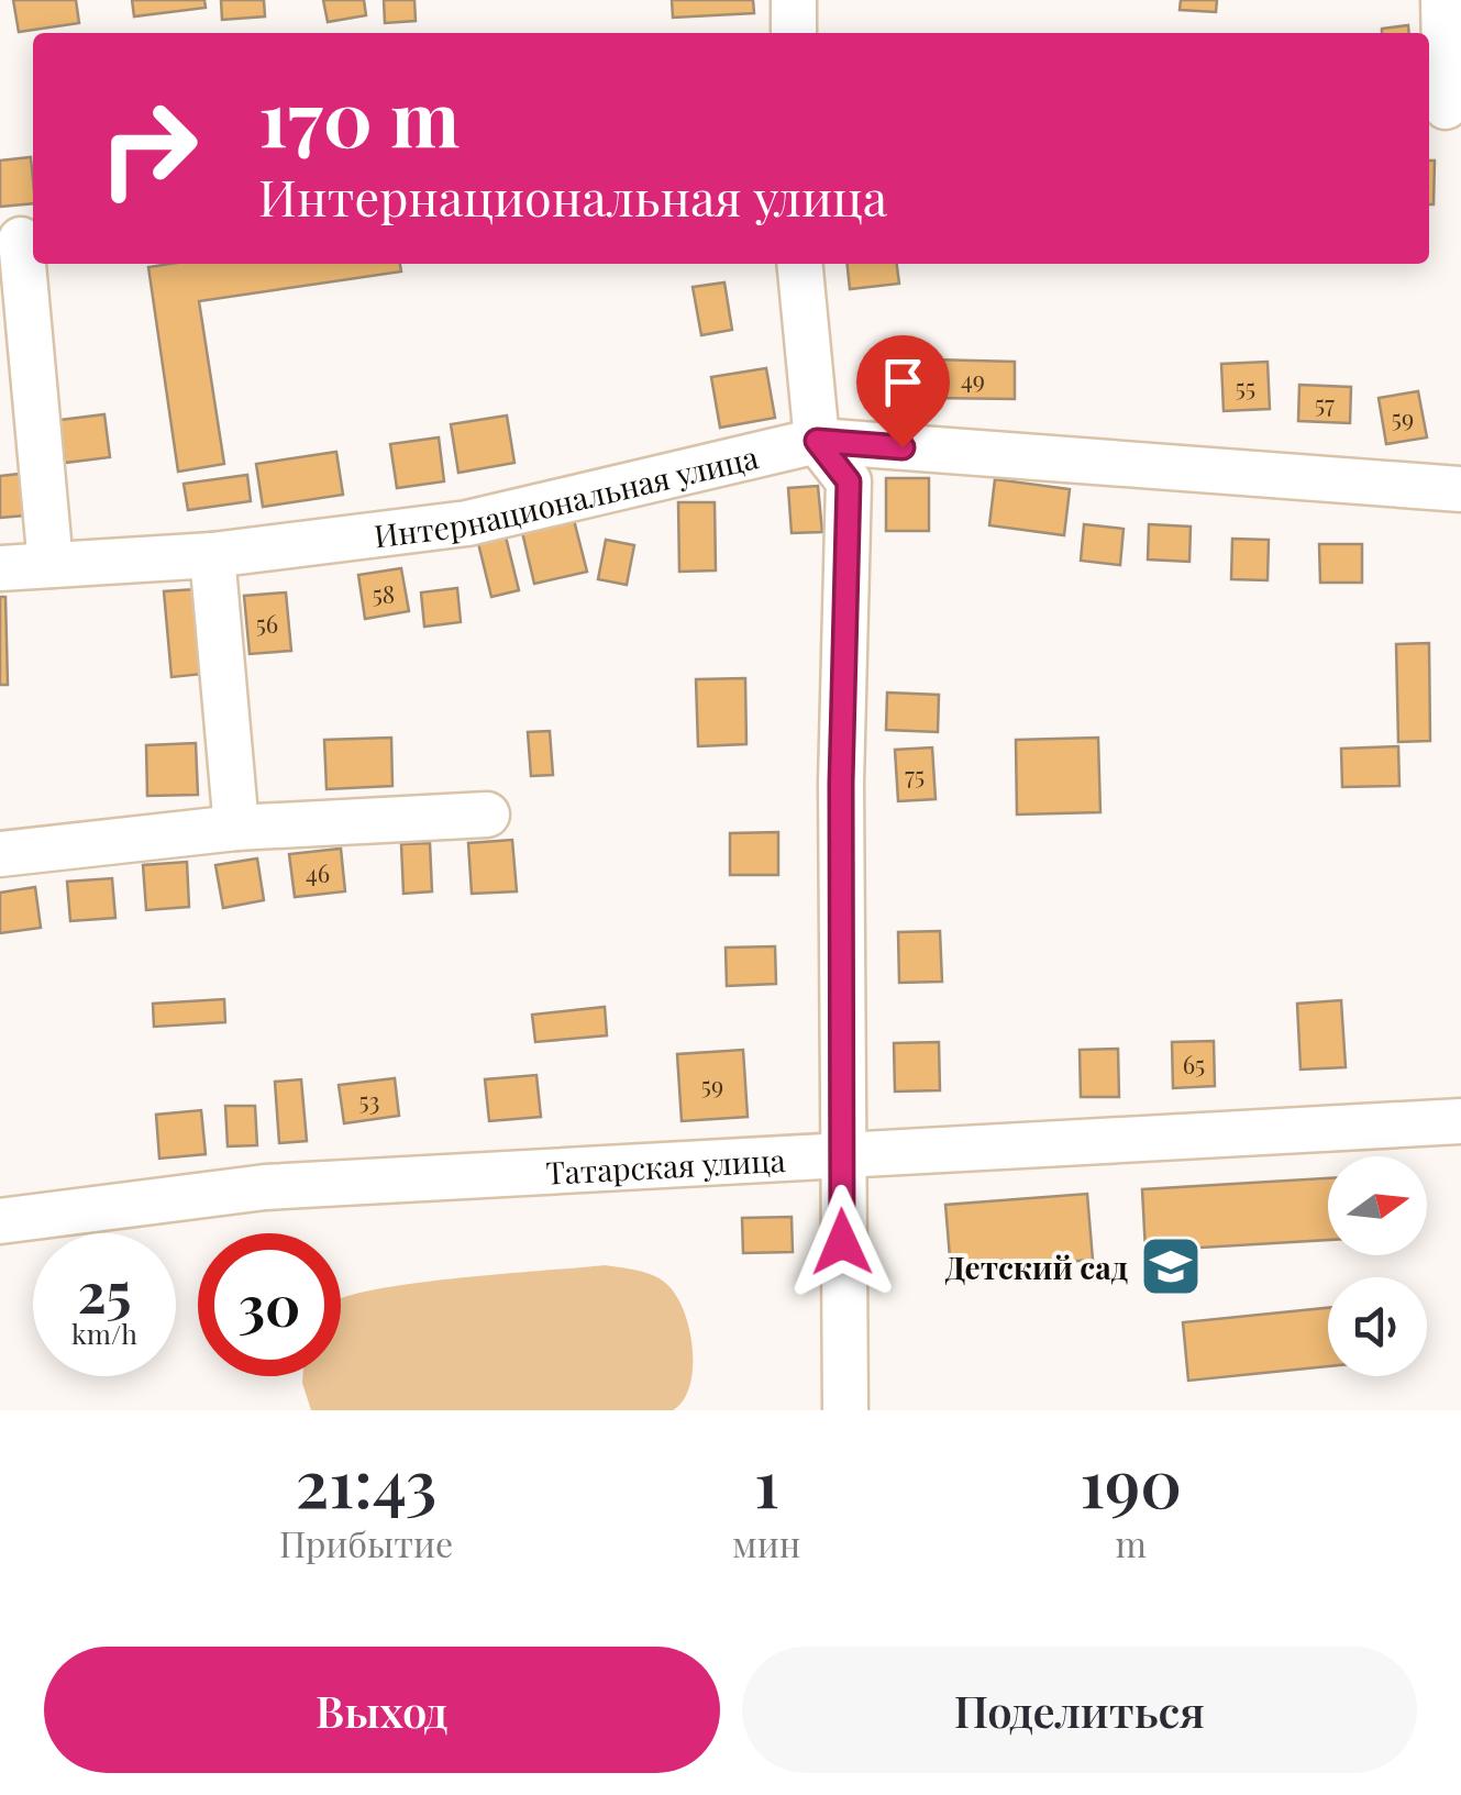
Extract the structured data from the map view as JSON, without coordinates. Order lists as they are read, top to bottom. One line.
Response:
{"streets":{"street":["Интернациональная улица","Татарская улица"]},"places":{"school or university":["Детский сад"]},"house_numbers":["49","55","57","59","58","56","75","46","65","59","53"],"north":"right","page":{"turn":["170 m","Интернациональная улица"],"speed":"25 km/h","limit":"30","eta":["21:43","Прибытие","1","мин","190","m"],"buttons":["Выход","Поделиться"]}}
